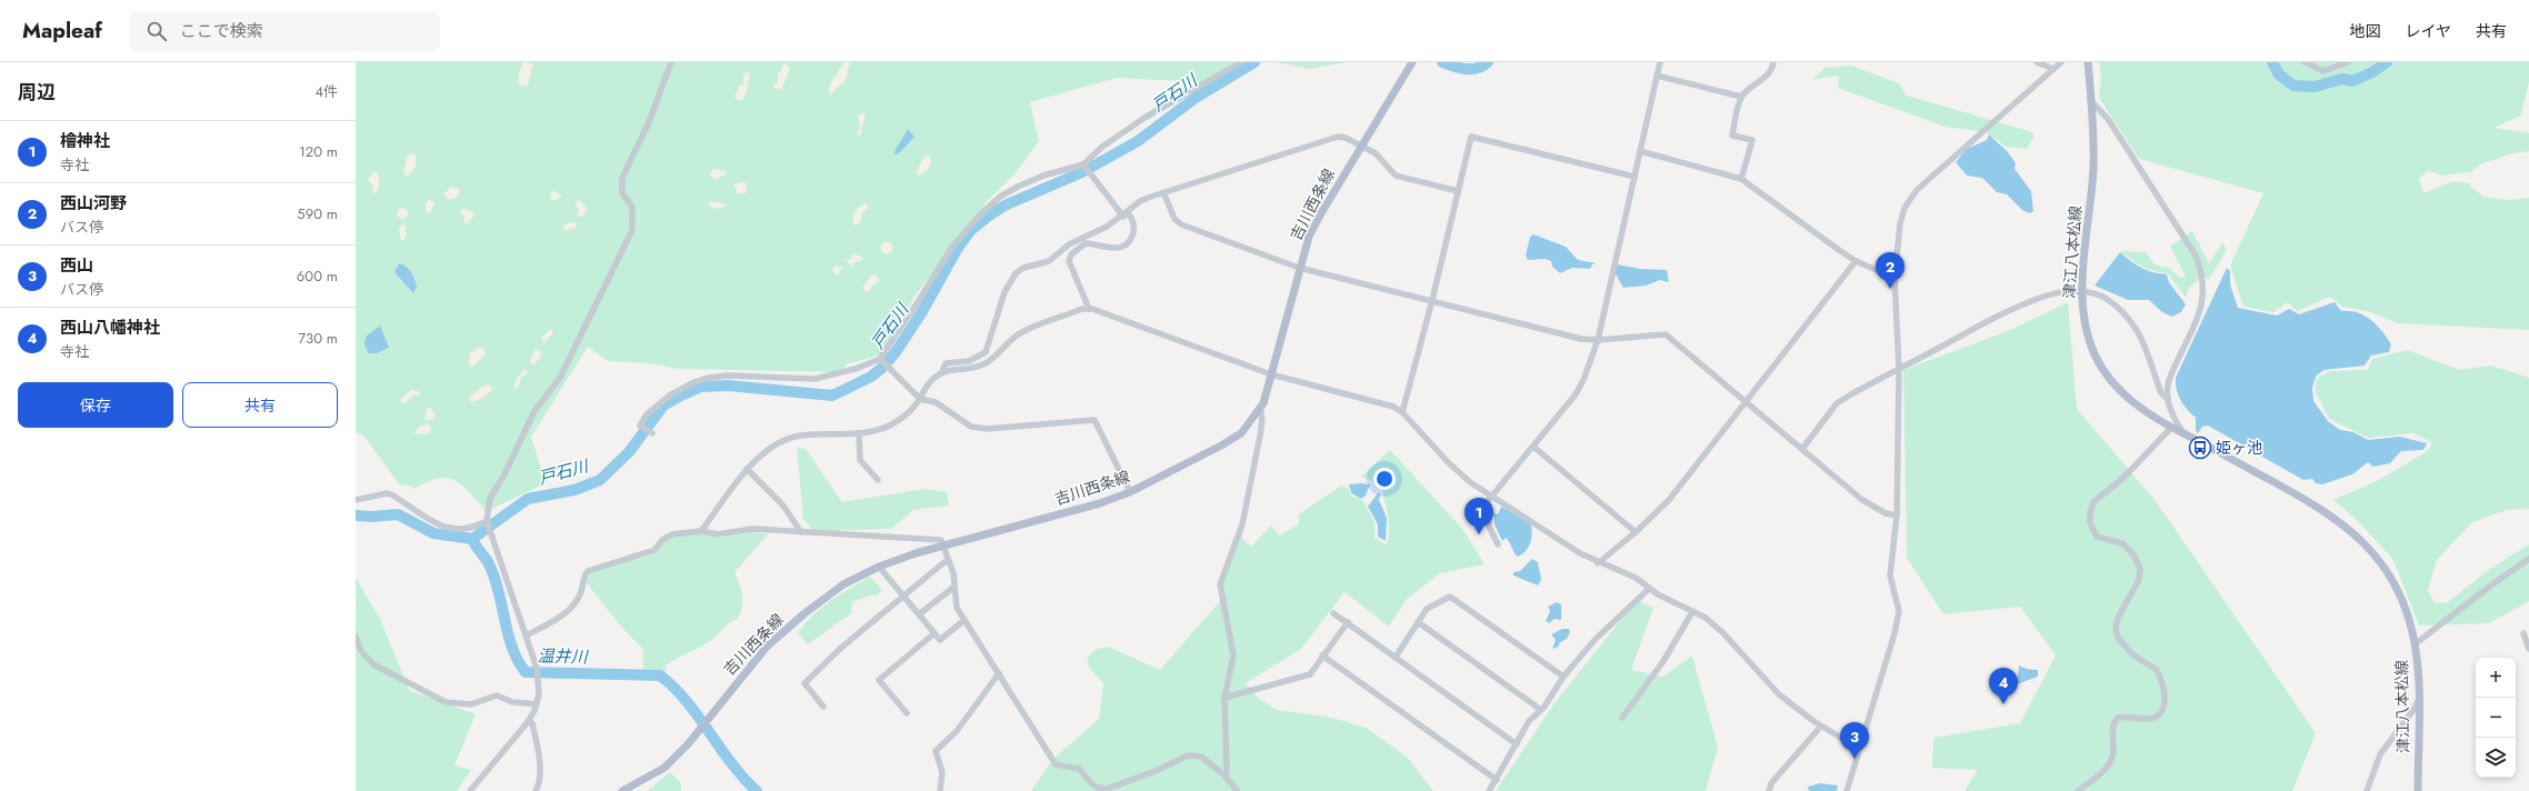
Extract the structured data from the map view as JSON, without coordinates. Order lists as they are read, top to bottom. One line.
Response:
{"streets":{"main road":["吉川西条線","津江八本松線"]},"water":["戸石川","温井川"],"places":{"bus stop":["姫ヶ池"]},"page":{"header":"Mapleaf","search":"ここで検索","nav":["地図","レイヤ","共有"],"heading":["周辺","4件"],"list":[{"mark":"1","name":"檜神社","note":"寺社","value":"120 m"},{"mark":"2","name":"西山河野","note":"バス停","value":"590 m"},{"mark":"3","name":"西山","note":"バス停","value":"600 m"},{"mark":"4","name":"西山八幡神社","note":"寺社","value":"730 m"}],"pins":["2","1","4","3"],"buttons":["保存","共有"],"map_buttons":["+","−"]}}
